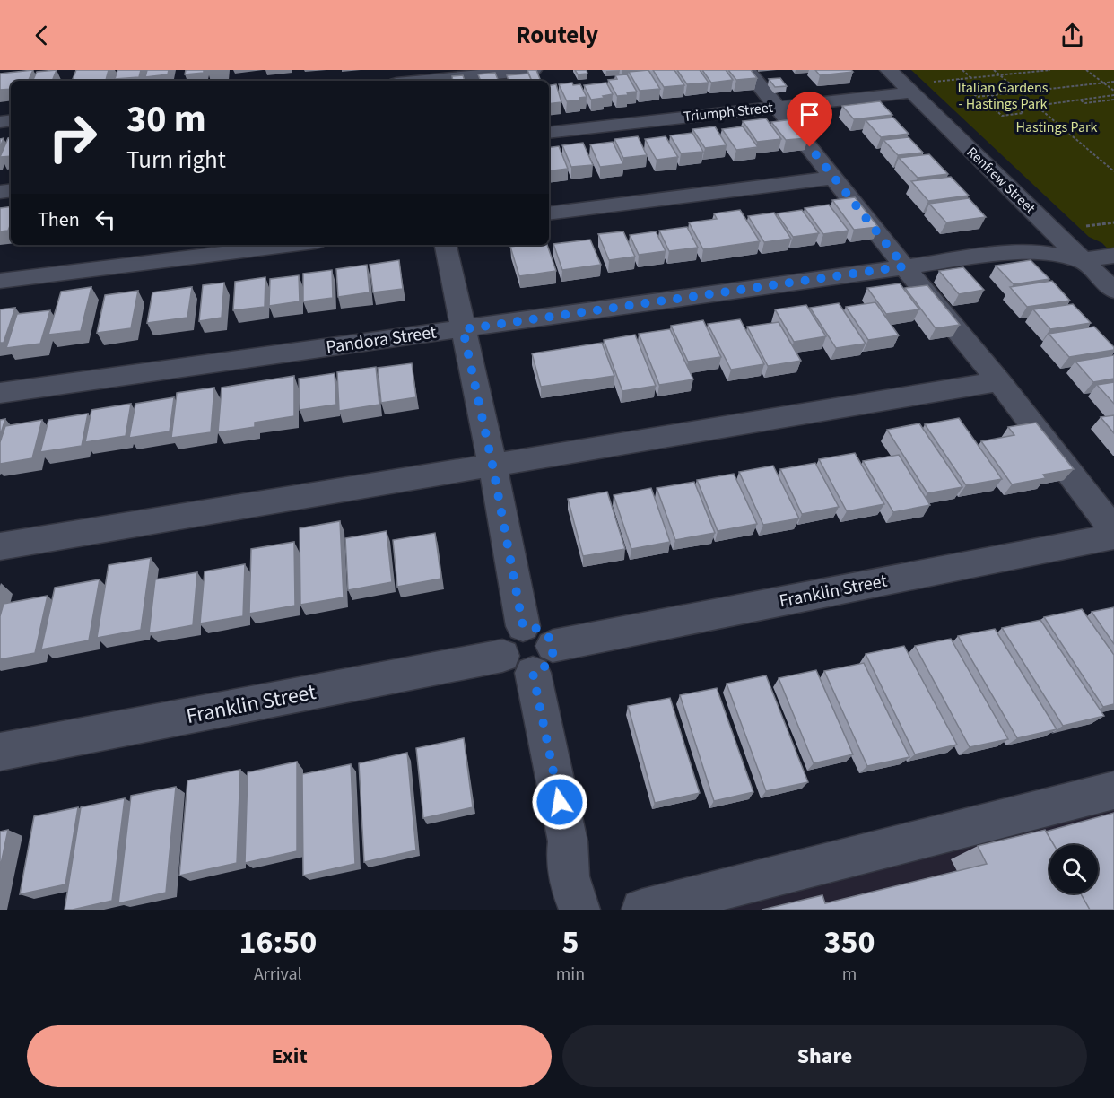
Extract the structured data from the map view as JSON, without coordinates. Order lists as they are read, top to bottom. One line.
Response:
{"streets":{"street":["Triumph Street","Renfrew Street","Pandora Street","Franklin Street"]},"crossings":[["Triumph Street","Renfrew Street"],["Renfrew Street","Pandora Street"]],"parks":["Italian Gardens - Hastings Park","Hastings Park"],"page":{"header":"Routely","turn":["30 m","Turn right"],"then":"Then","eta":["16:50","Arrival","5","min","350","m"],"buttons":["Exit","Share"]}}
